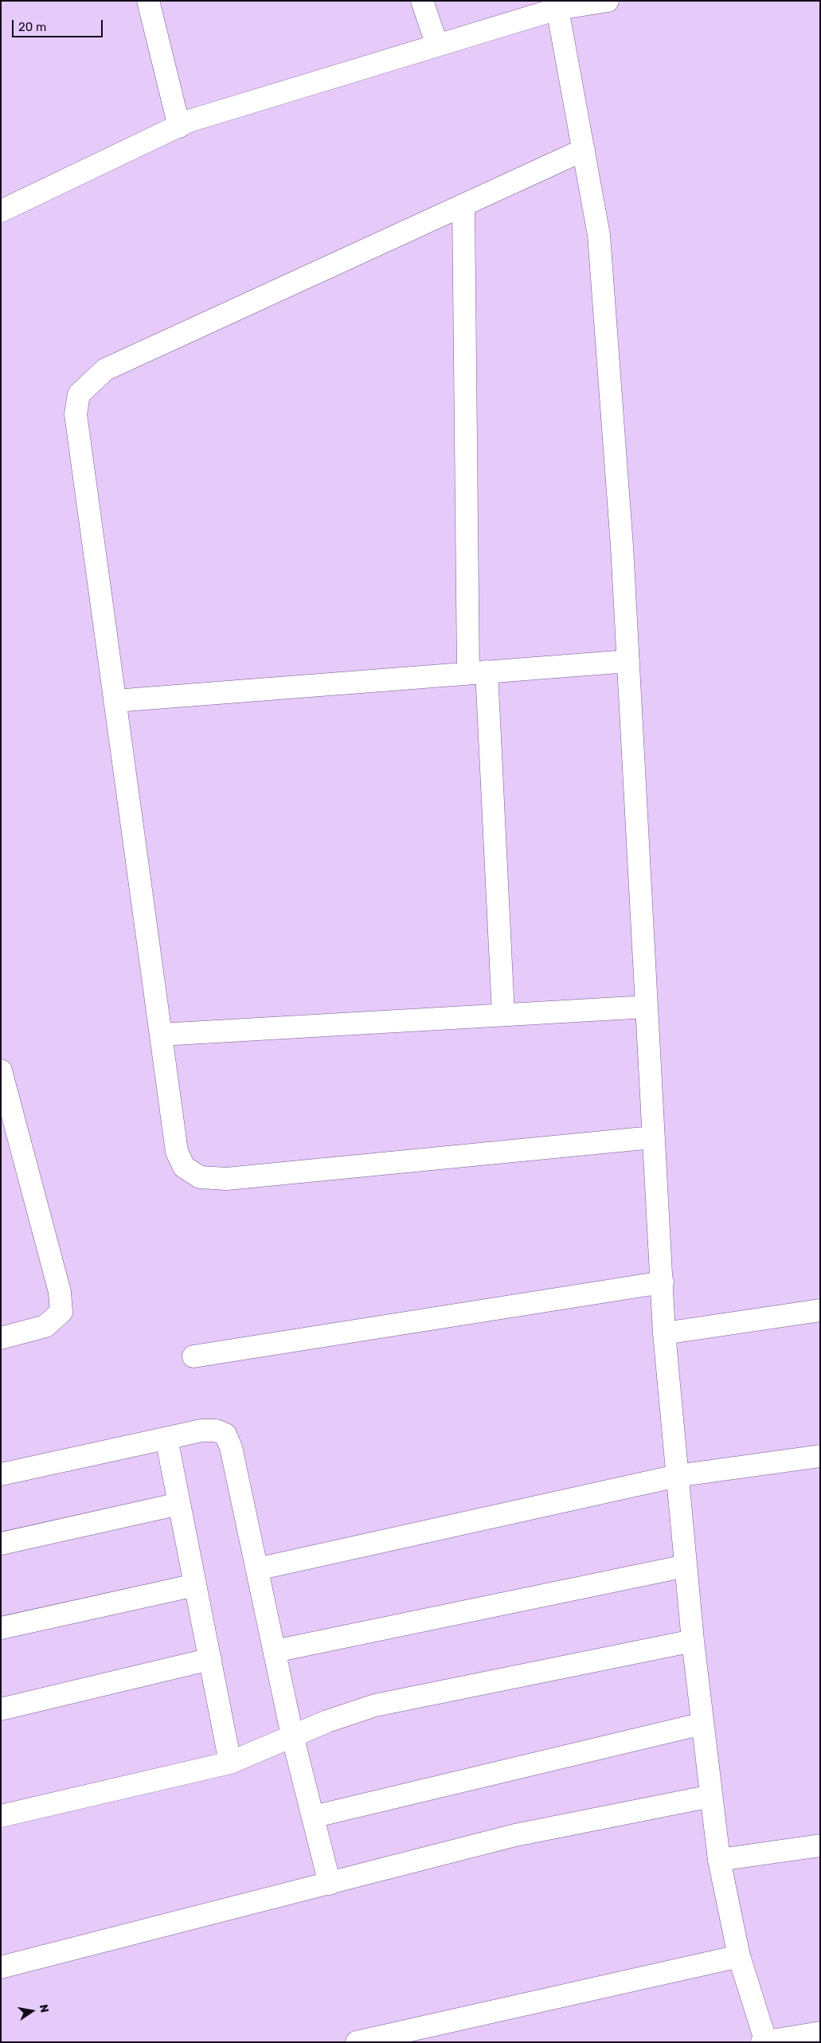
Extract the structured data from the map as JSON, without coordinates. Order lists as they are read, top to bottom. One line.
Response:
{"scale_bar":"20 m","north":"right"}
